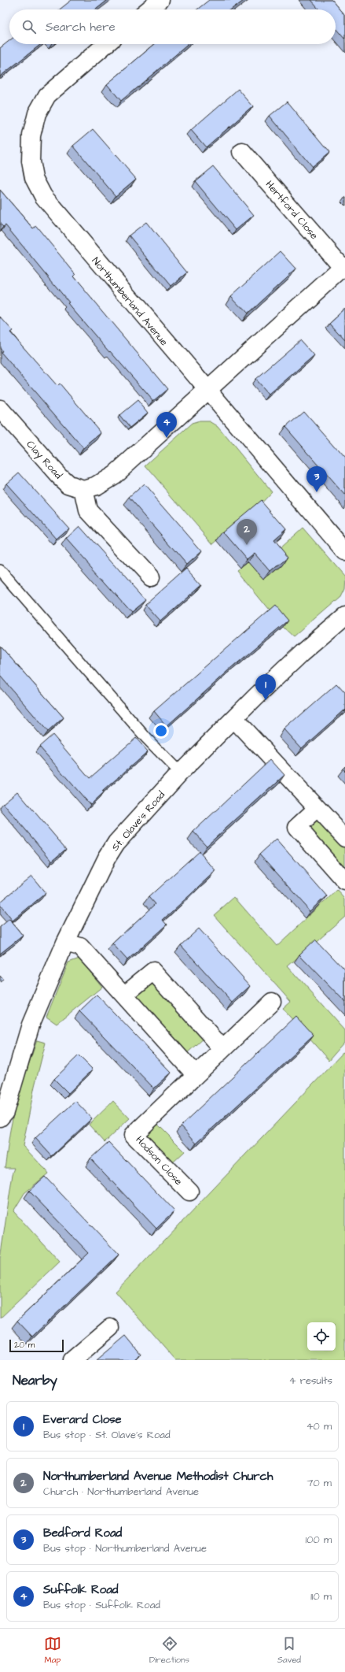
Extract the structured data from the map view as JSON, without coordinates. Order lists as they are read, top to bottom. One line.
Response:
{"streets":{"street":["Hertford Close","Northumberland Avenue","Clay Road","St. Olave's Road","Hodson Close"]},"scale_bar":"20 m","page":{"search":"Search here","pins":["4","3","2","1"],"scale":"20 m","heading":["Nearby","4 results"],"list":[{"mark":"1","name":"Everard Close","note":"Bus stop · St. Olave's Road","value":"40 m"},{"mark":"2","name":"Northumberland Avenue Methodist Church","note":"Church · Northumberland Avenue","value":"70 m"},{"mark":"3","name":"Bedford Road","note":"Bus stop · Northumberland Avenue","value":"100 m"},{"mark":"4","name":"Suffolk Road","note":"Bus stop · Suffolk Road","value":"110 m"}],"nav":["Map","Directions","Saved"]}}
